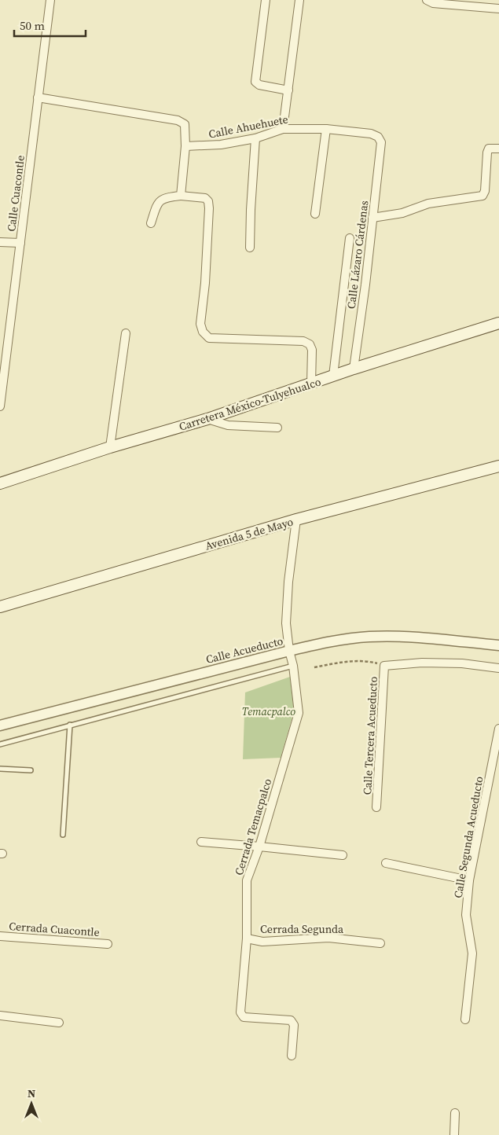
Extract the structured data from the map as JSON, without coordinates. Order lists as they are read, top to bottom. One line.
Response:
{"streets":{"main road":["Carretera México-Tulyehualco","Avenida 5 de Mayo"],"street":["Calle Ahuehuete","Calle Cuacontle","Calle Lázaro Cárdenas","Calle Acueducto","Calle Tercera Acueducto","Cerrada Temacpalco","Calle Segunda Acueducto","Cerrada Cuacontle","Cerrada Segunda"]},"crossings":[["Calle Ahuehuete","Calle Lázaro Cárdenas"],["Calle Lázaro Cárdenas","Carretera México-Tulyehualco"],["Avenida 5 de Mayo","Cerrada Temacpalco"],["Calle Acueducto","Cerrada Temacpalco"],["Cerrada Temacpalco","Cerrada Segunda"]],"parks":["Temacpalco"],"scale_bar":"50 m","north":"top"}
